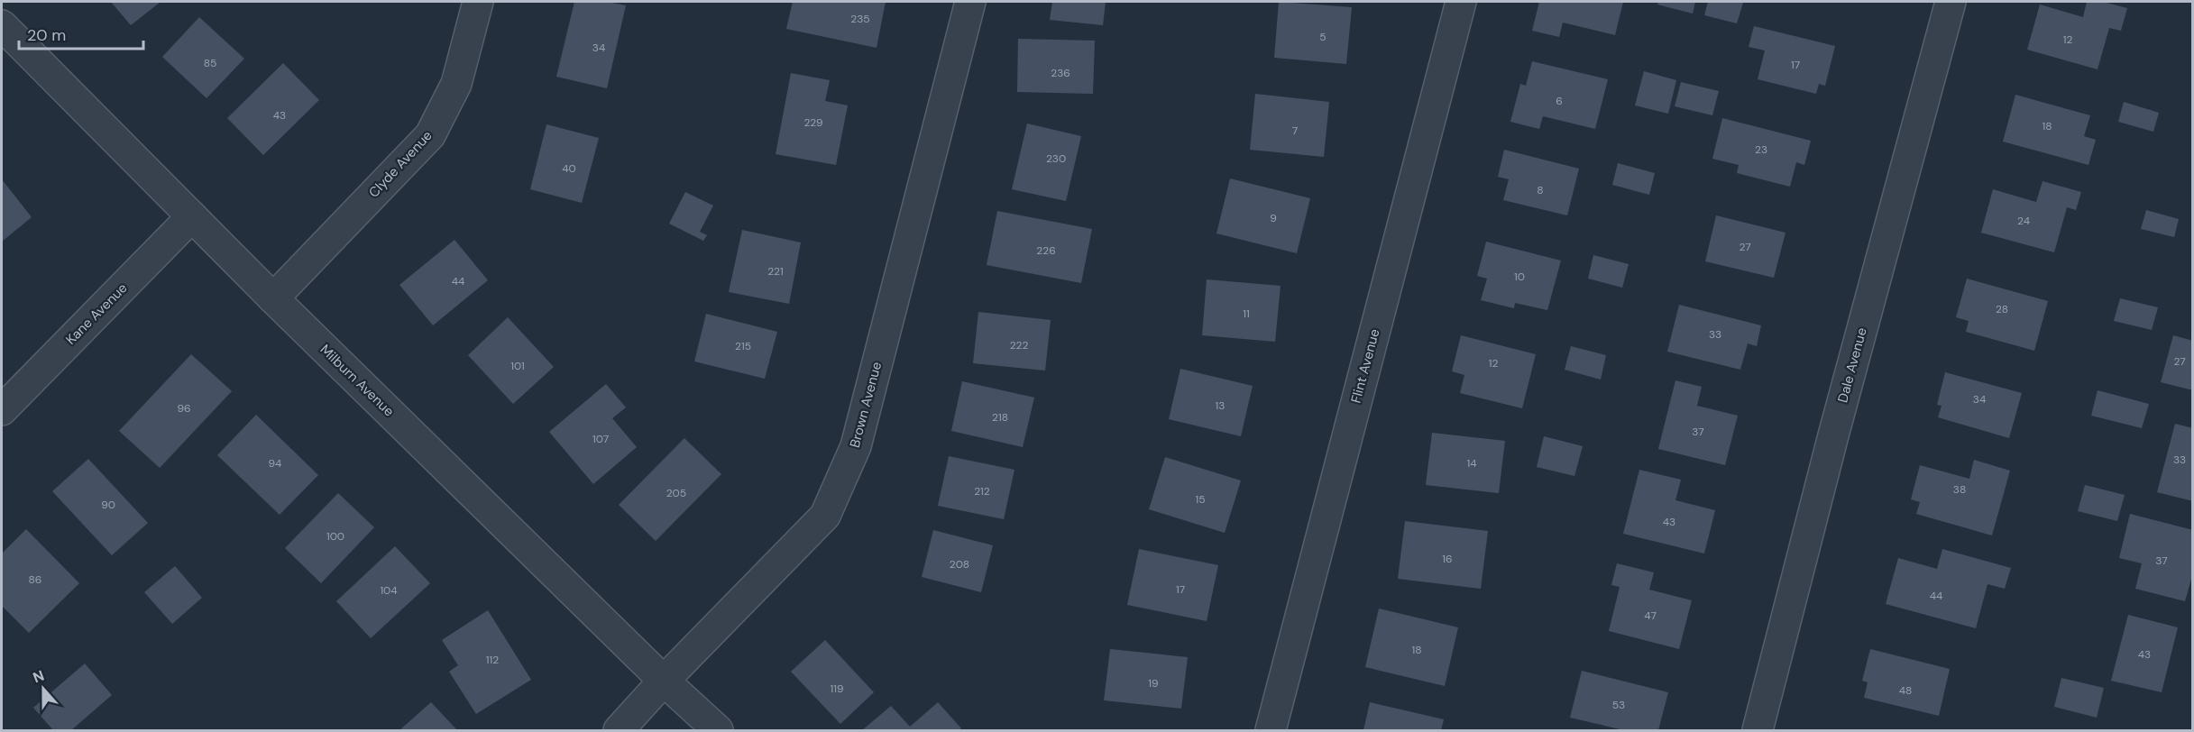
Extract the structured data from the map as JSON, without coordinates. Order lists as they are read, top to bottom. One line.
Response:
{"streets":{"street":["Clyde Avenue","Kane Avenue","Dale Avenue","Flint Avenue","Milburn Avenue","Brown Avenue"]},"crossings":[["Clyde Avenue","Milburn Avenue"],["Kane Avenue","Milburn Avenue"],["Milburn Avenue","Brown Avenue"]],"house_numbers":["235","5","12","34","85","17","236","6","43","229","18","7","23","230","40","8","9","24","27","226","221","10","44","28","11","33","222","215","27","12","101","34","13","96","218","37","107","33","94","14","38","212","205","15","90","43","100","16","37","208","86","17","104","44","47","18","43","112","19","119","48","53"],"scale_bar":"20 m","north":"top"}
